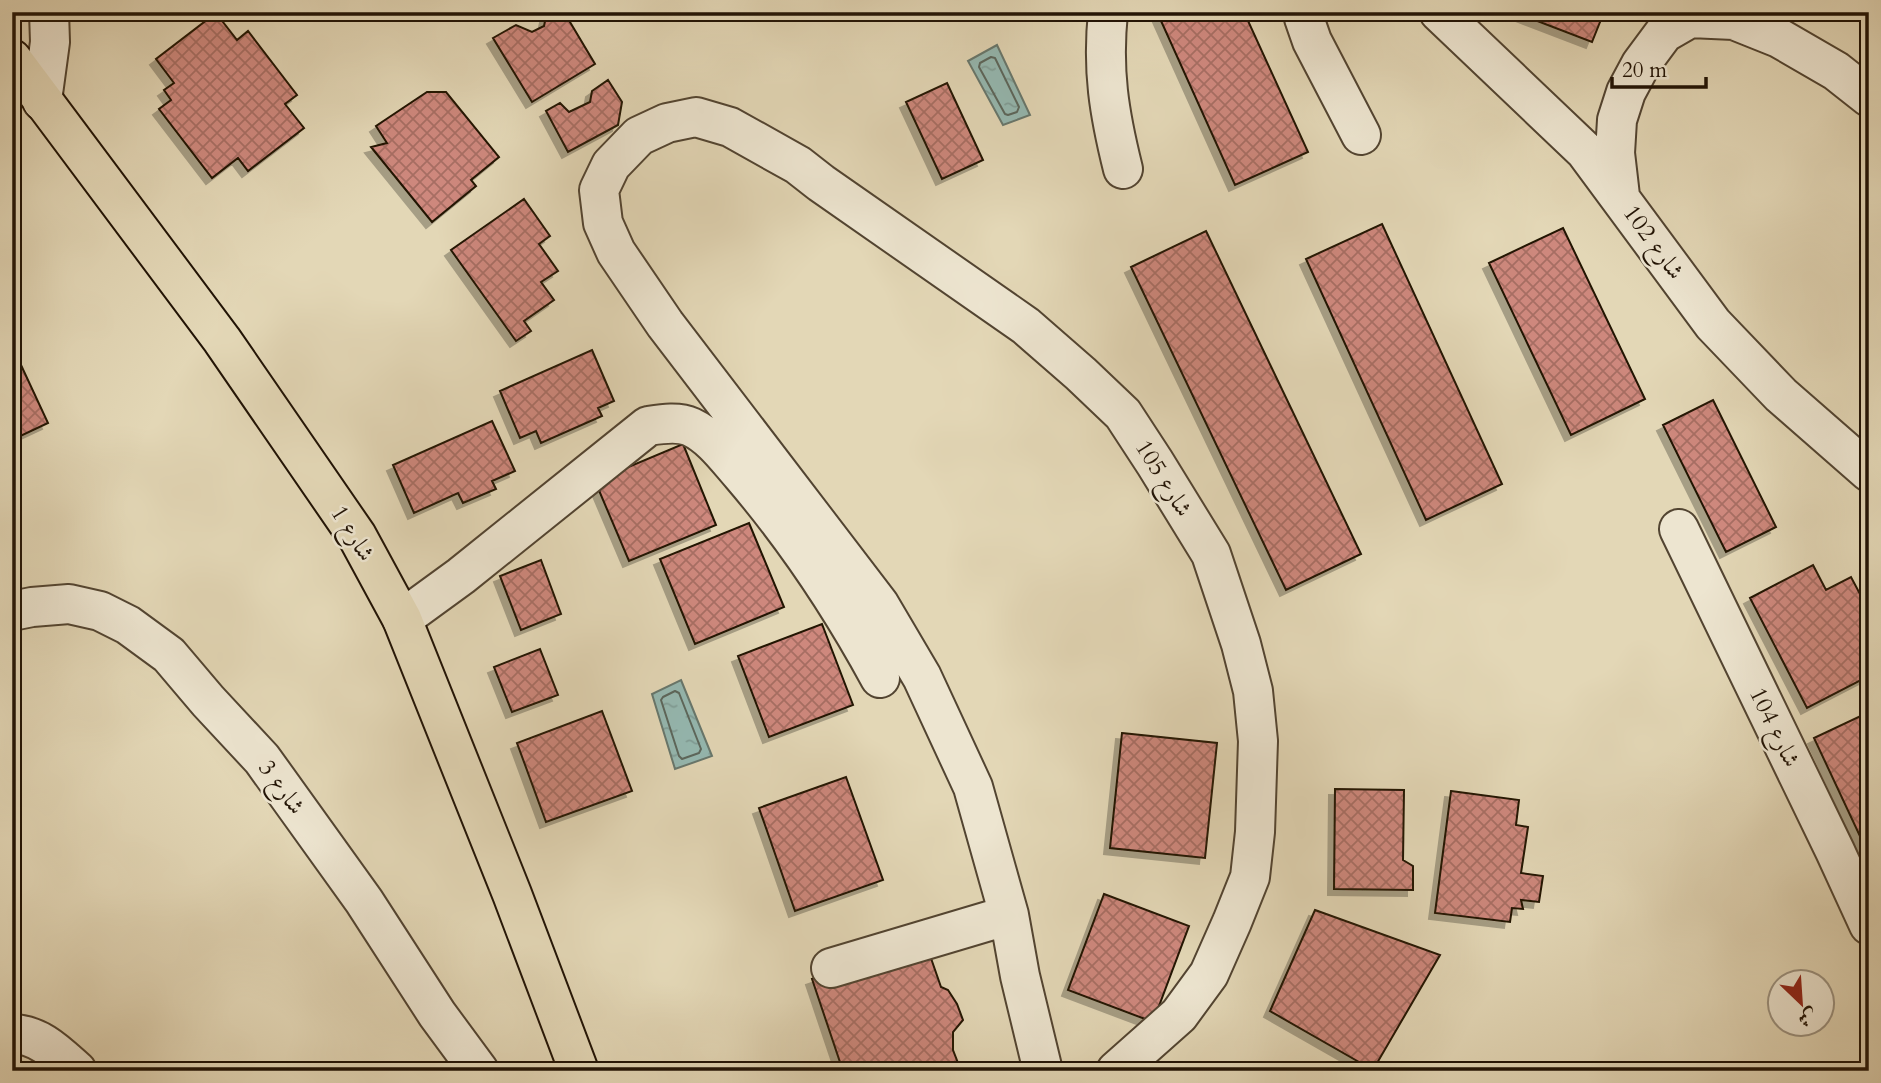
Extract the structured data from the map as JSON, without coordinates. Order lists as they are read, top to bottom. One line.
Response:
{"streets":{"main road":["شارع 1"],"street":["شارع 102","شارع 105","شارع 104","شارع 3"]},"scale_bar":"20 m","north":"bottom right"}
